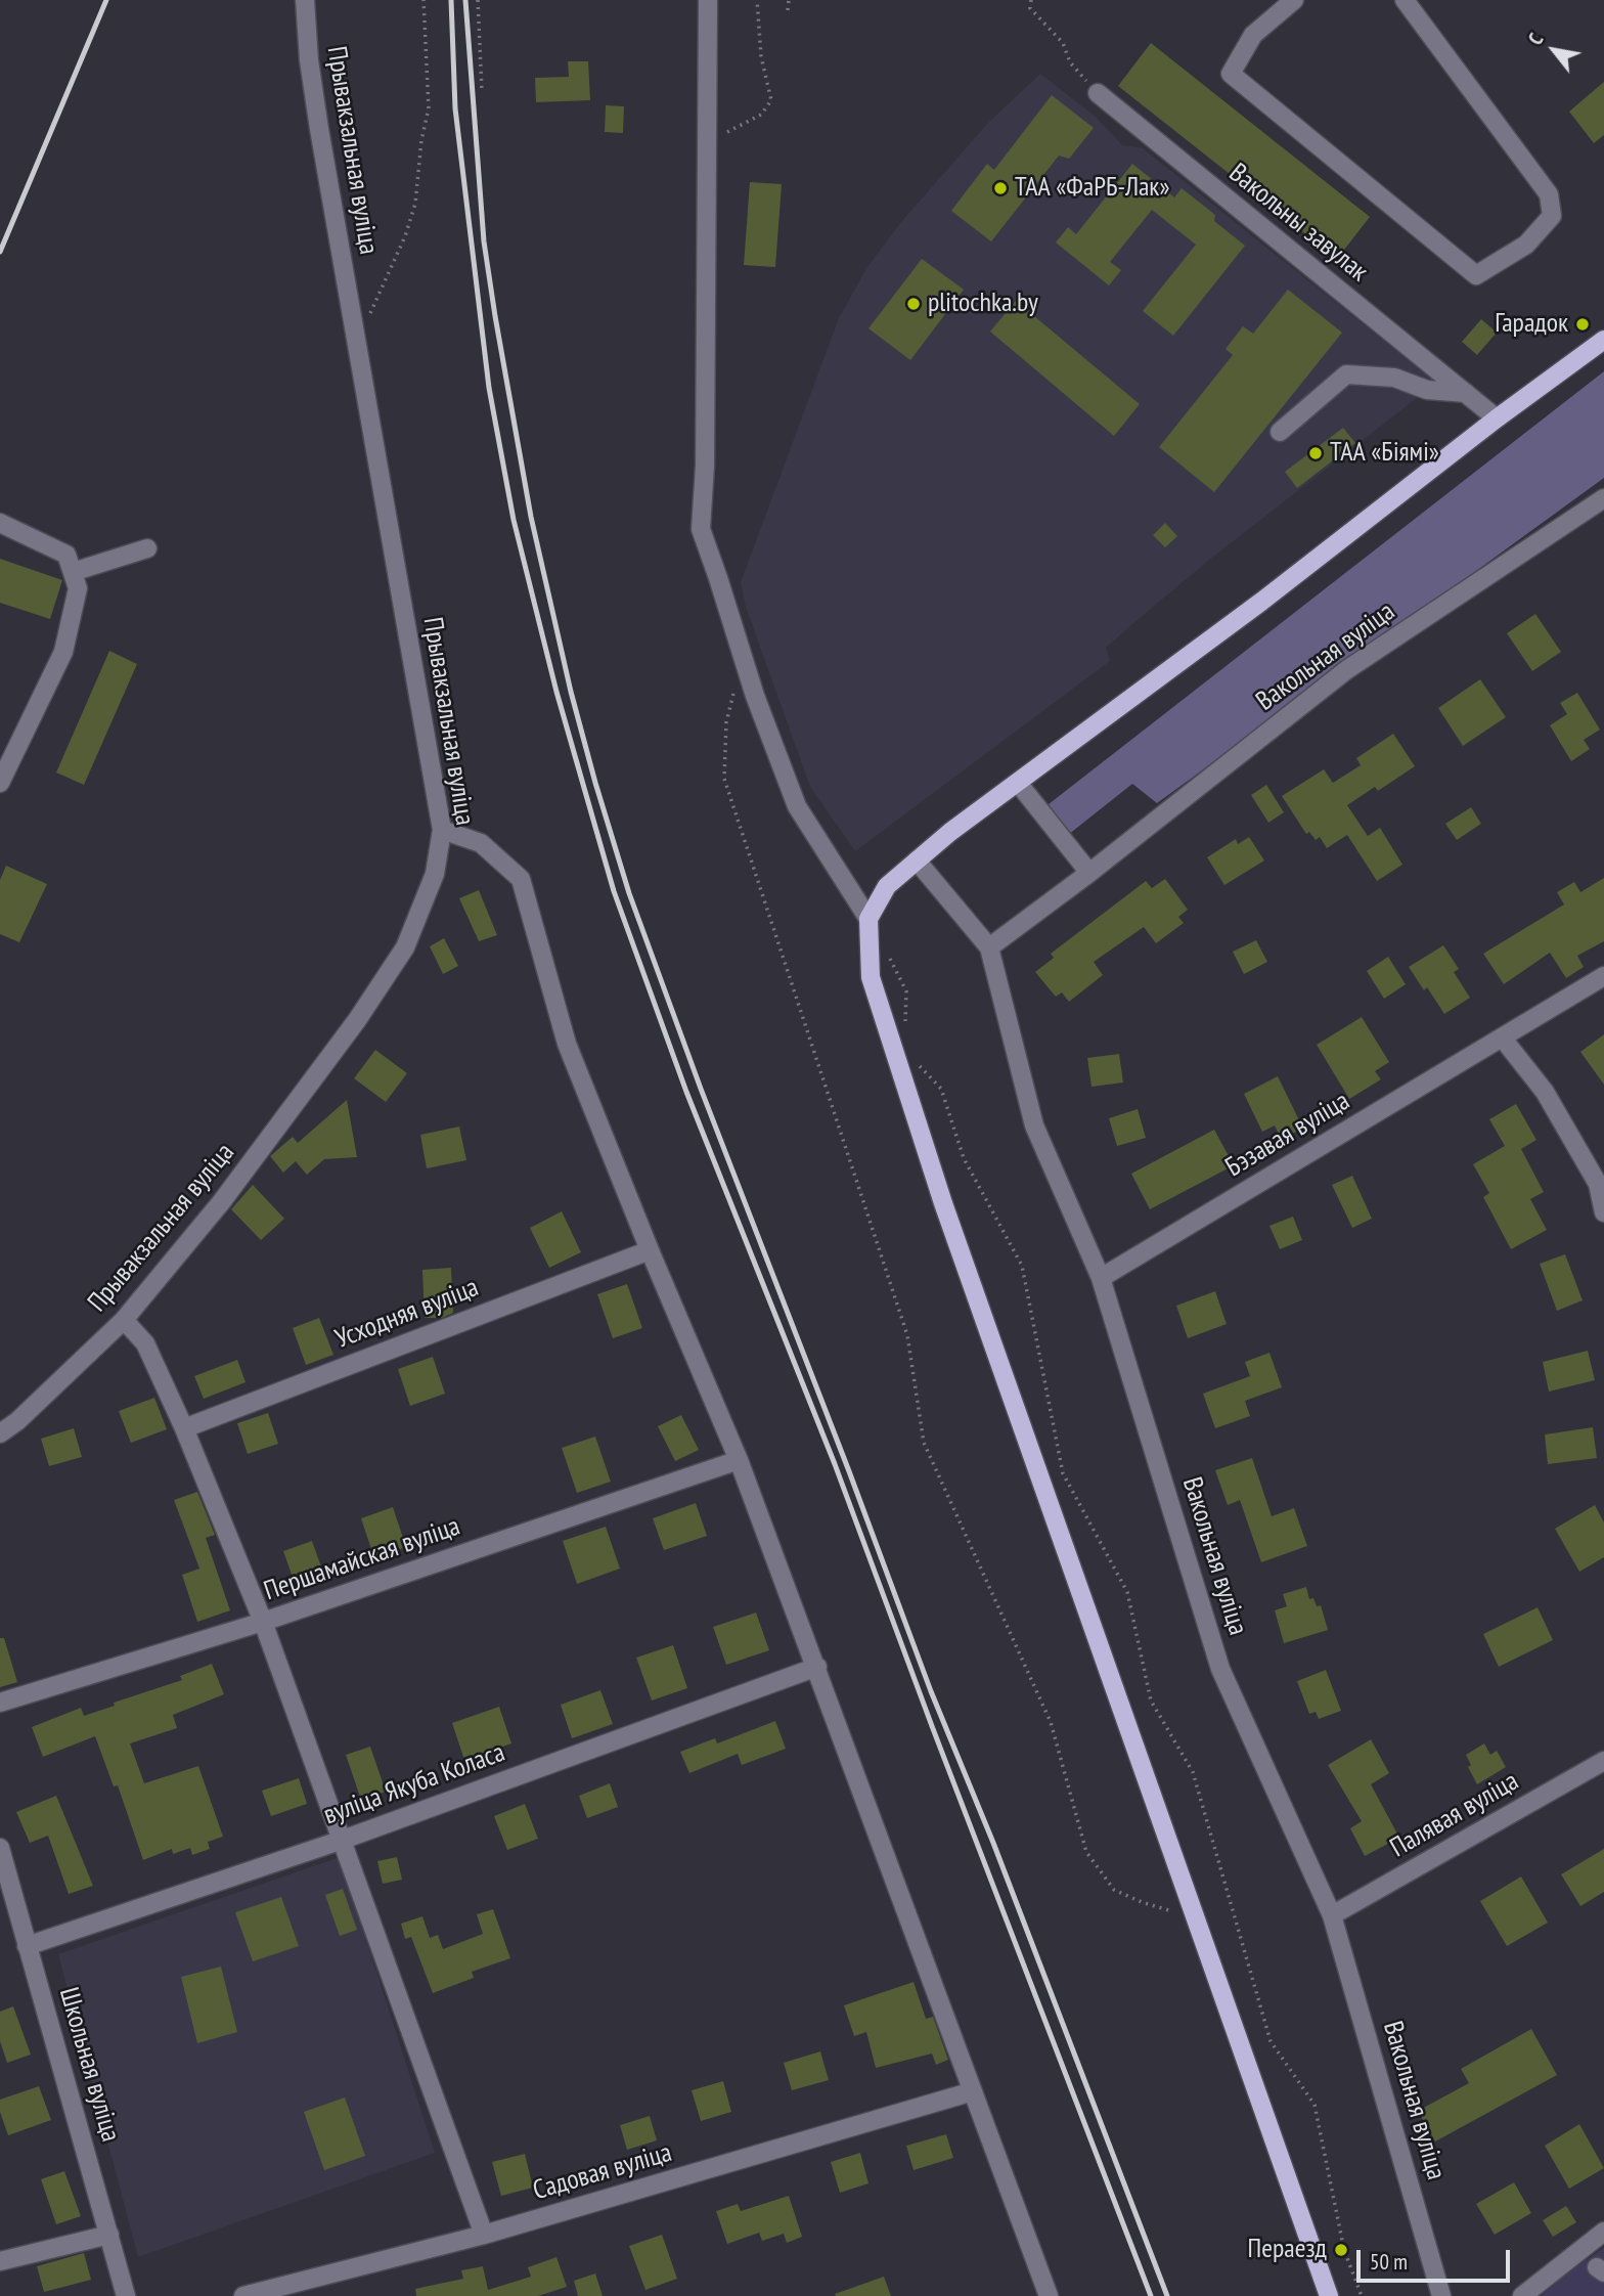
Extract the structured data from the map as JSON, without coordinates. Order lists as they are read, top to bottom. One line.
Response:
{"streets":{"street":["Прывакзальная вуліца","Вакольны завулак","Вакольная вуліца","Бэзавая вуліца","Усходняя вуліца","Першамайская вуліца","вуліца Якуба Коласа","Палявая вуліца","Школьная вуліца","Садовая вуліца"]},"crossings":[["Вакольная вуліца","Бэзавая вуліца"],["Вакольная вуліца","Палявая вуліца"],["вуліца Якуба Коласа","Школьная вуліца"]],"places":["ТАА «ФаРБ-Лак»","plitochka.by","Гарадок","ТАА «Біямі»","Пераезд"],"scale_bar":"50 m","north":"top left"}
